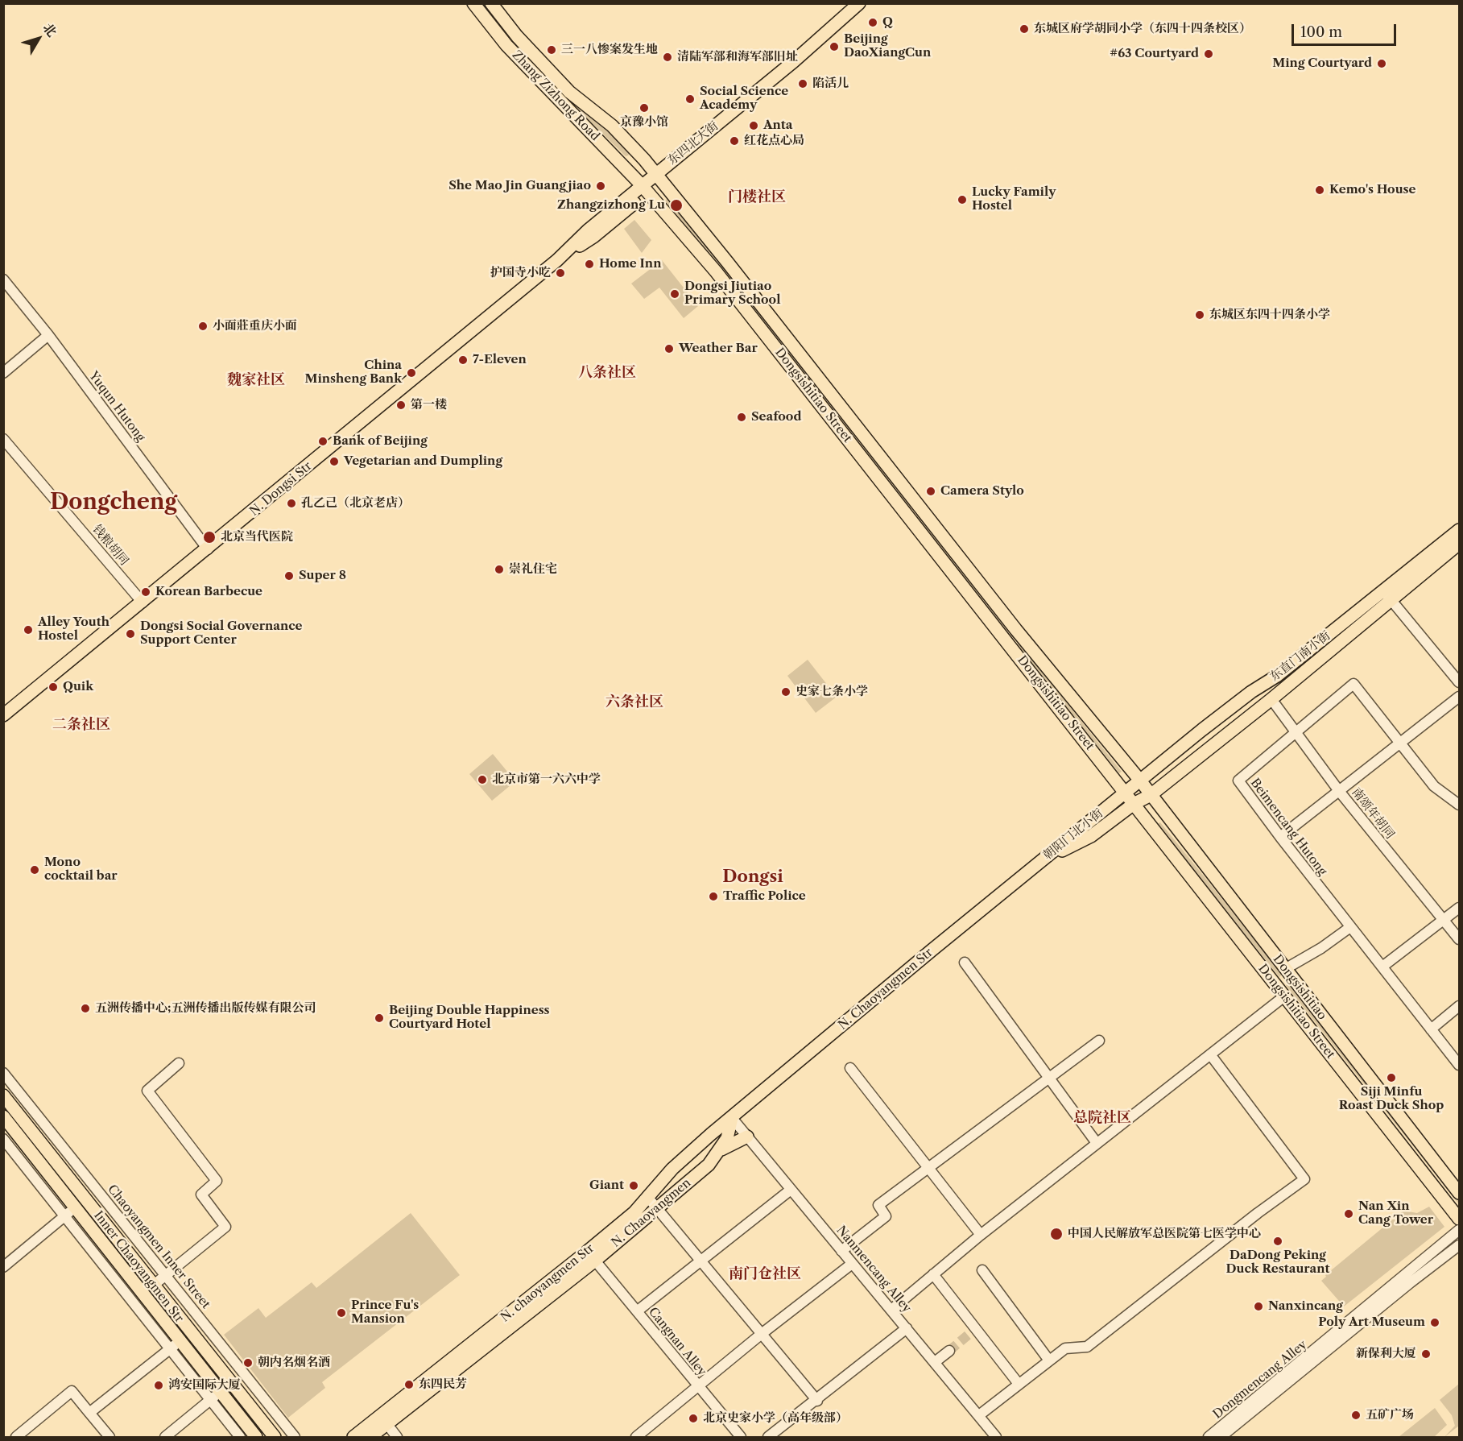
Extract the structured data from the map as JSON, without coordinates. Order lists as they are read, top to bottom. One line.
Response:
{"streets":{"main road":["Zhang Zizhong Road","东四北大街","Dongsishitiao Street","N. Dongsi Str","东直门南小街","朝阳门北小街","Dongsishitiao","N. Chaoyangmen Str","N. Chaoyangmen","Inner Chaoyangmen Str","N. chaoyangmen Str"],"street":["Yuqun Hutong","钱粮胡同","南颂年胡同","Beimencang Hutong","Chaoyangmen Inner Street","Nanmencang Alley","Cangnan Alley","Dongmencang Alley"]},"crossings":[["Zhang Zizhong Road","东四北大街"],["Zhang Zizhong Road","Dongsishitiao Street"],["东四北大街","Dongsishitiao Street"],["东四北大街","N. Dongsi Str"],["Dongsishitiao Street","东直门南小街"],["Dongsishitiao Street","朝阳门北小街"],["Dongsishitiao Street","Dongsishitiao"],["Yuqun Hutong","N. Dongsi Str"],["N. Dongsi Str","钱粮胡同"],["东直门南小街","南颂年胡同"],["东直门南小街","朝阳门北小街"],["东直门南小街","Dongsishitiao"],["南颂年胡同","Beimencang Hutong"],["朝阳门北小街","N. Chaoyangmen Str"],["N. Chaoyangmen Str","N. Chaoyangmen"],["N. Chaoyangmen Str","Nanmencang Alley"],["N. Chaoyangmen Str","N. chaoyangmen Str"],["N. Chaoyangmen","Nanmencang Alley"],["N. Chaoyangmen","N. chaoyangmen Str"],["N. Chaoyangmen","Cangnan Alley"],["Nanmencang Alley","N. chaoyangmen Str"]],"districts":["门楼社区","八条社区","魏家社区","Dongcheng","六条社区","二条社区","Dongsi","总院社区","南门仓社区"],"places":["Q","东城区府学胡同小学（东四十四条校区）","Beijing DaoXiangCun","三一八惨案发生地","#63 Courtyard","清陆军部和海军部旧址","Ming Courtyard","陷活儿","Social Science Academy","京豫小馆","Anta","红花点心局","She Mao Jin Guangjiao","Kemo's House","Lucky Family Hostel","Zhangzizhong Lu","Home Inn","护国寺小吃","Dongsi Jiutiao Primary School","东城区东四十四条小学","小面莊重庆小面","Weather Bar","7-Eleven","China Minsheng Bank","第一楼","Seafood","Bank of Beijing","Vegetarian and Dumpling","Camera Stylo","孔乙己（北京老店）","北京当代医院","崇礼住宅","Super 8","Korean Barbecue","Alley Youth Hostel","Dongsi Social Governance Support Center","Quik","史家七条小学","北京市第一六六中学","Mono cocktail bar","Traffic Police","五洲传播中心;五洲传播出版传媒有限公司","Beijing Double Happiness Courtyard Hotel","Siji Minfu Roast Duck Shop","Giant","Nan Xin Cang Tower","中国人民解放军总医院第七医学中心","DaDong Peking Duck Restaurant","Nanxincang","Prince Fu's Mansion","Poly Art Museum","新保利大厦","朝内名烟名酒","东四民芳","鸿安国际大厦","五矿广场","北京史家小学（高年级部）"],"scale_bar":"100 m","north":"top right"}
